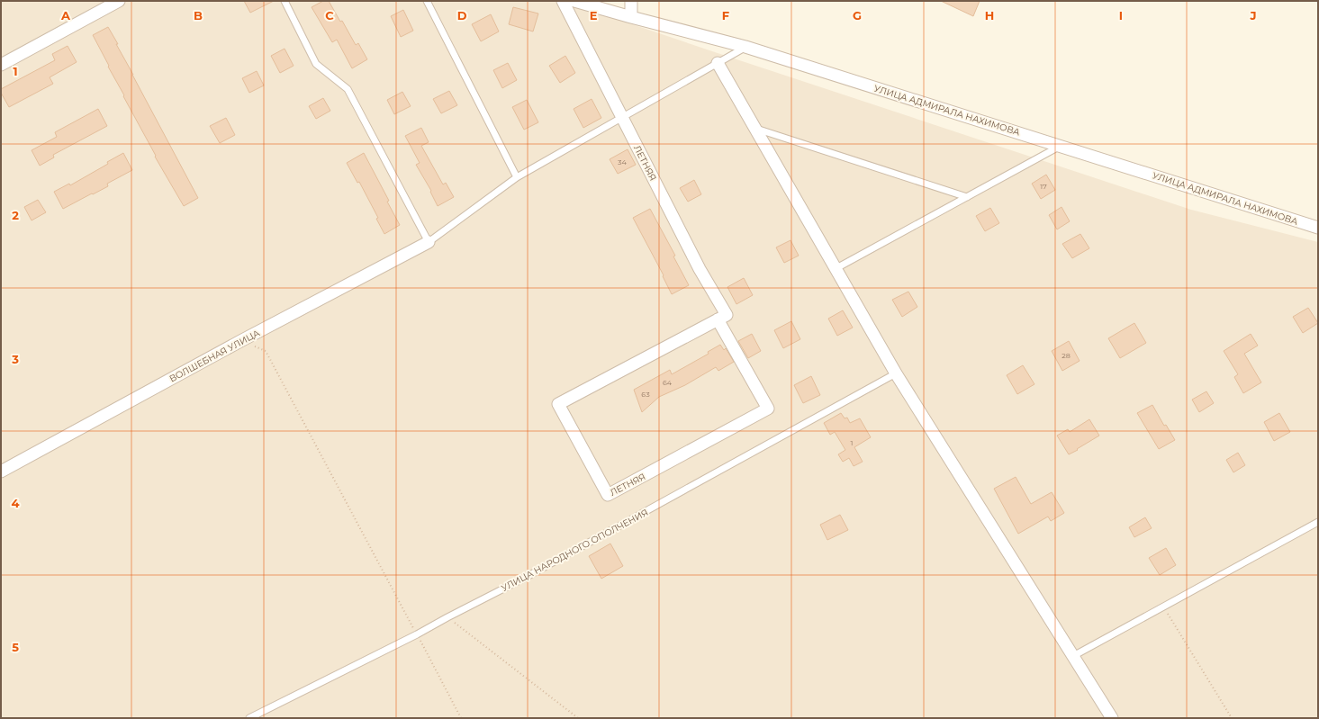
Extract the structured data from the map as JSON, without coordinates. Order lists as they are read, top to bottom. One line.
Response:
{"streets":{"street":["УЛИЦА АДМИРАЛА НАХИМОВА","ЛЕТНЯЯ","ВОЛШЕБНАЯ УЛИЦА"],"lane":["УЛИЦА НАРОДНОГО ОПОЛЧЕНИЯ"]},"house_numbers":["34","17","28","64","63","1"],"grid":{"columns":["A","B","C","D","E","F","G","H","I","J"],"rows":["1","2","3","4","5"]}}
